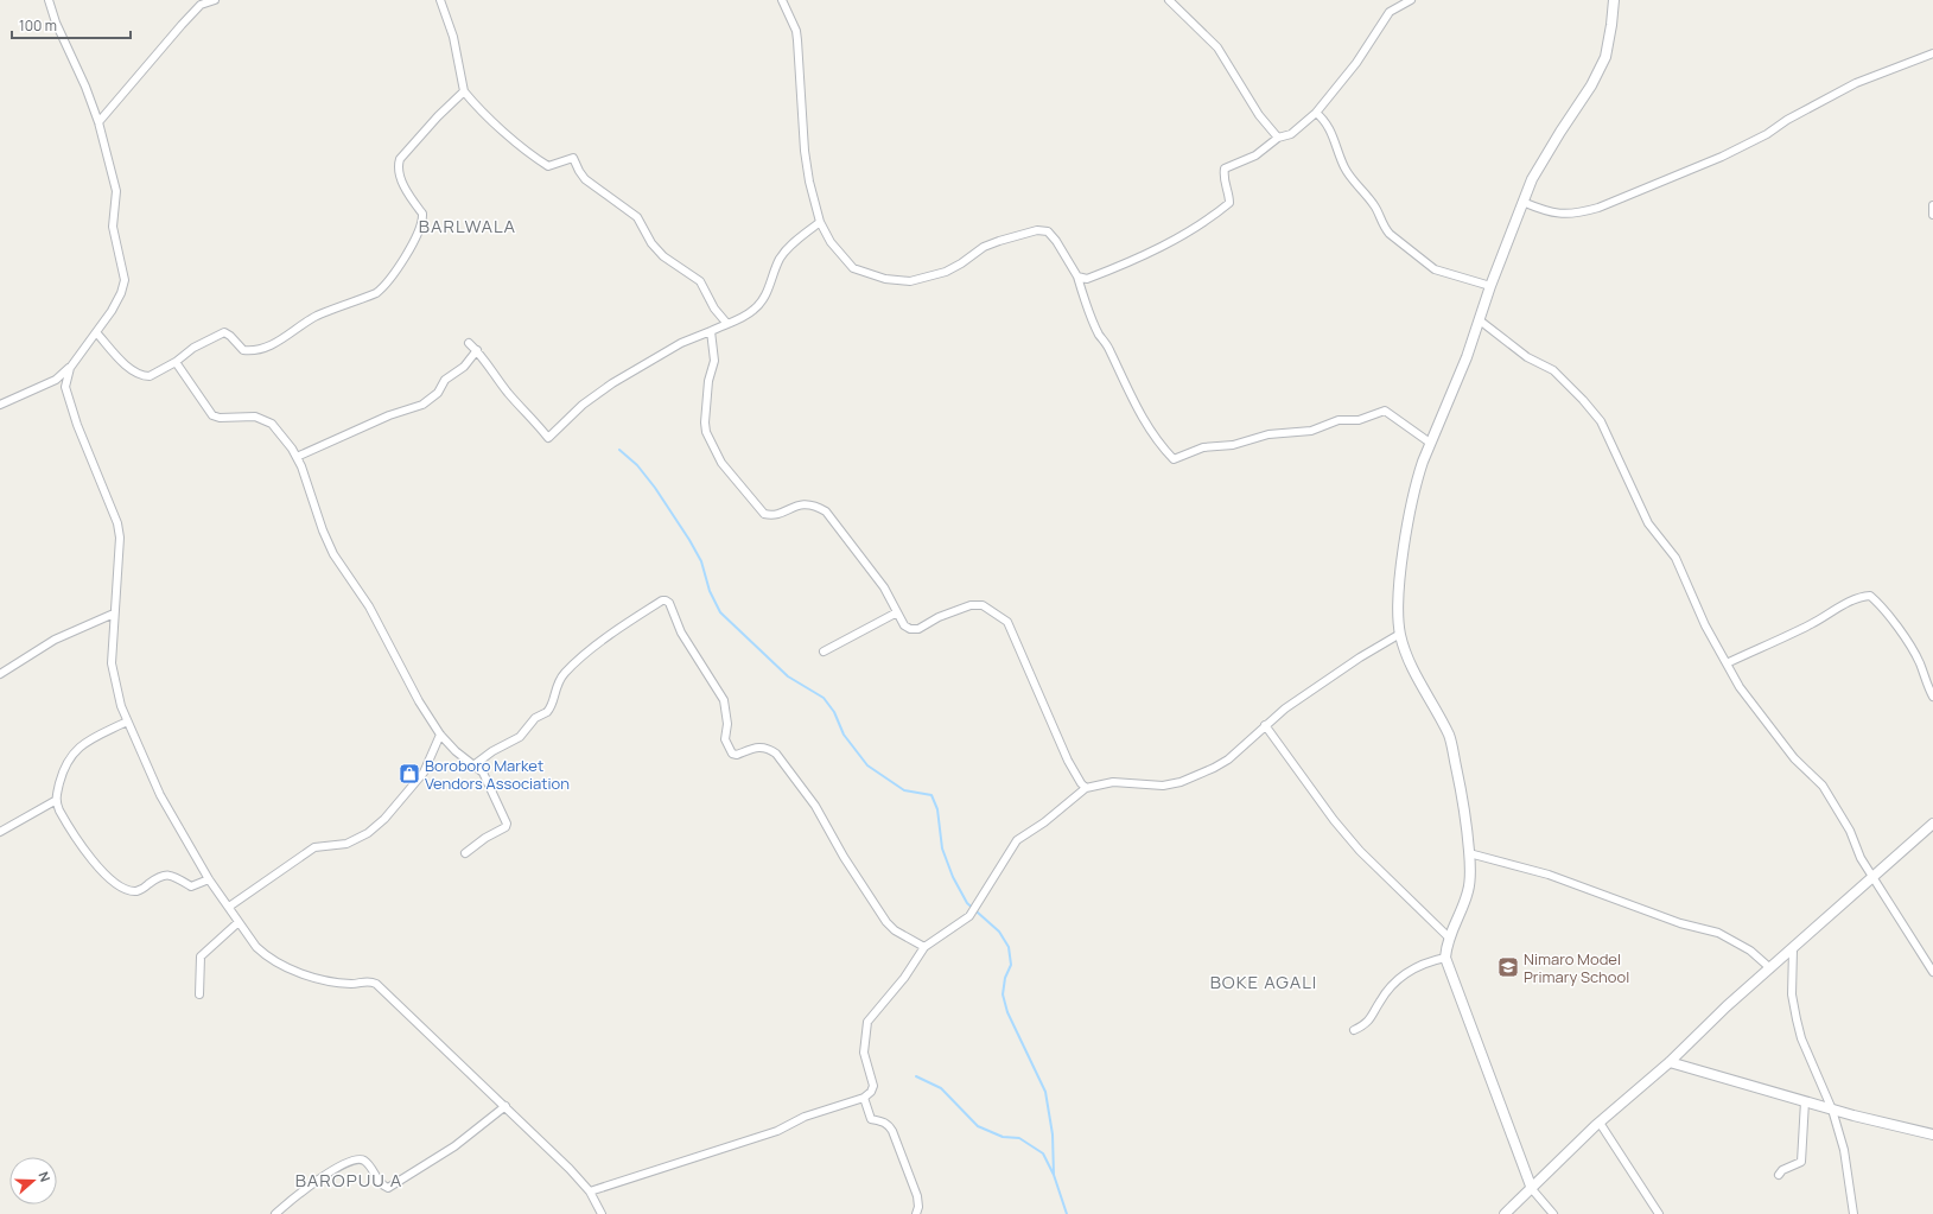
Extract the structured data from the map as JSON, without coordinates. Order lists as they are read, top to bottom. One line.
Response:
{"districts":["BARLWALA","BOKE AGALI","BAROPUU A"],"places":{"shop":["Boroboro Market Vendors Association"],"school or university":["Nimaro Model Primary School"]},"scale_bar":"100 m","north":"right"}
